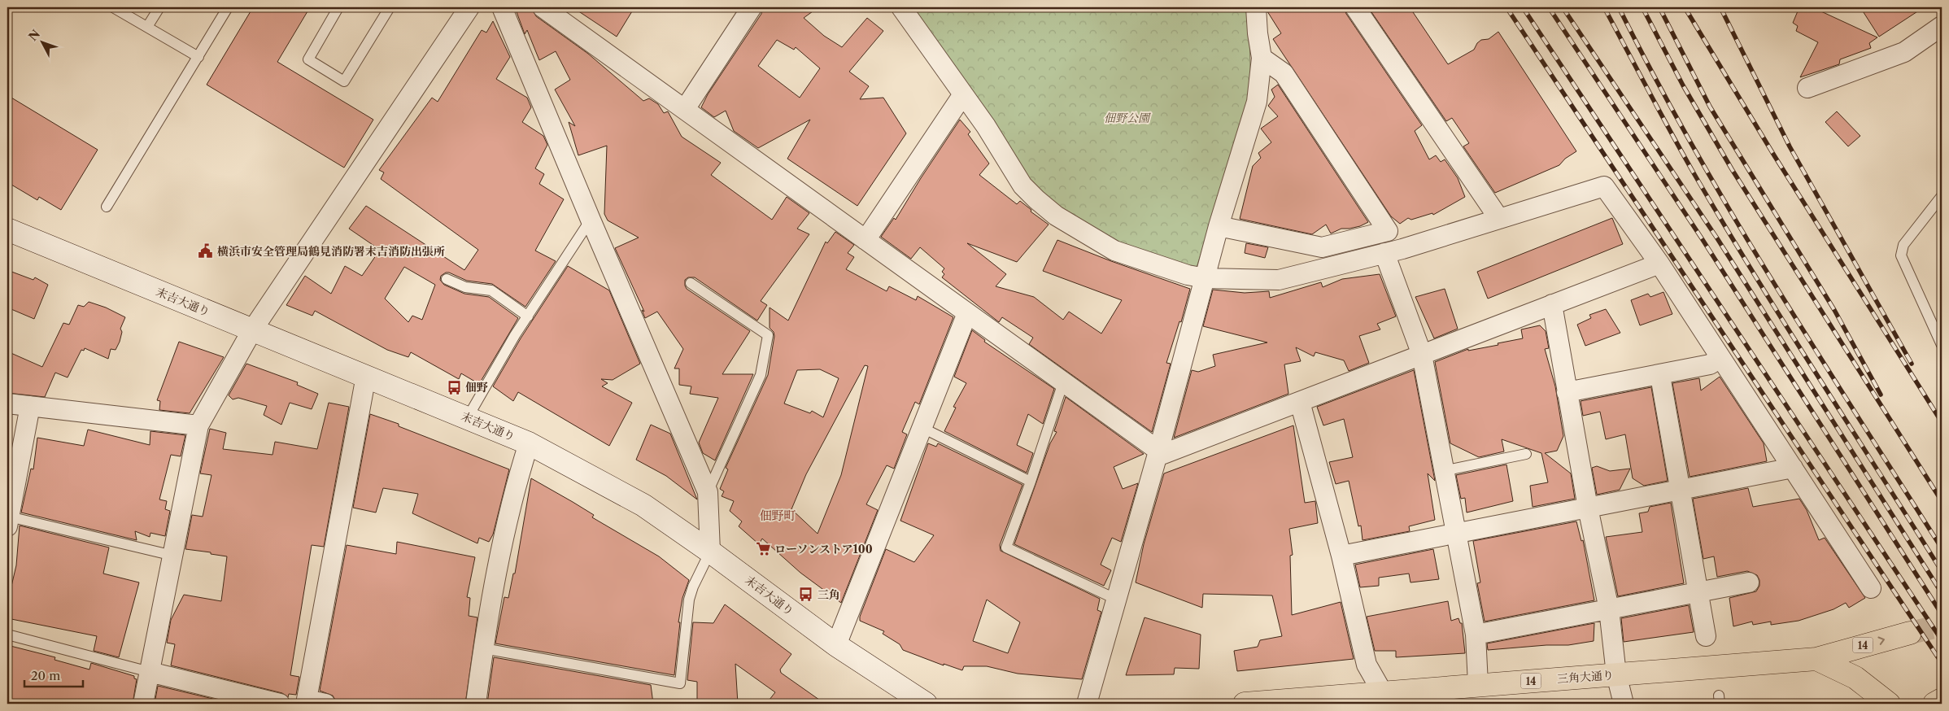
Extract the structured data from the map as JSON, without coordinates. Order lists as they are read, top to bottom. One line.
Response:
{"streets":{"main road":["14","三角大通り"],"street":["末吉大通り"]},"crossings":[["14","三角大通り"]],"districts":["佃野町"],"parks":["佃野公園"],"places":{"public building":["横浜市安全管理局鶴見消防署末吉消防出張所"],"bus stop":["佃野","三角"],"supermarket":["ローソンストア100"]},"scale_bar":"20 m","north":"top left"}
